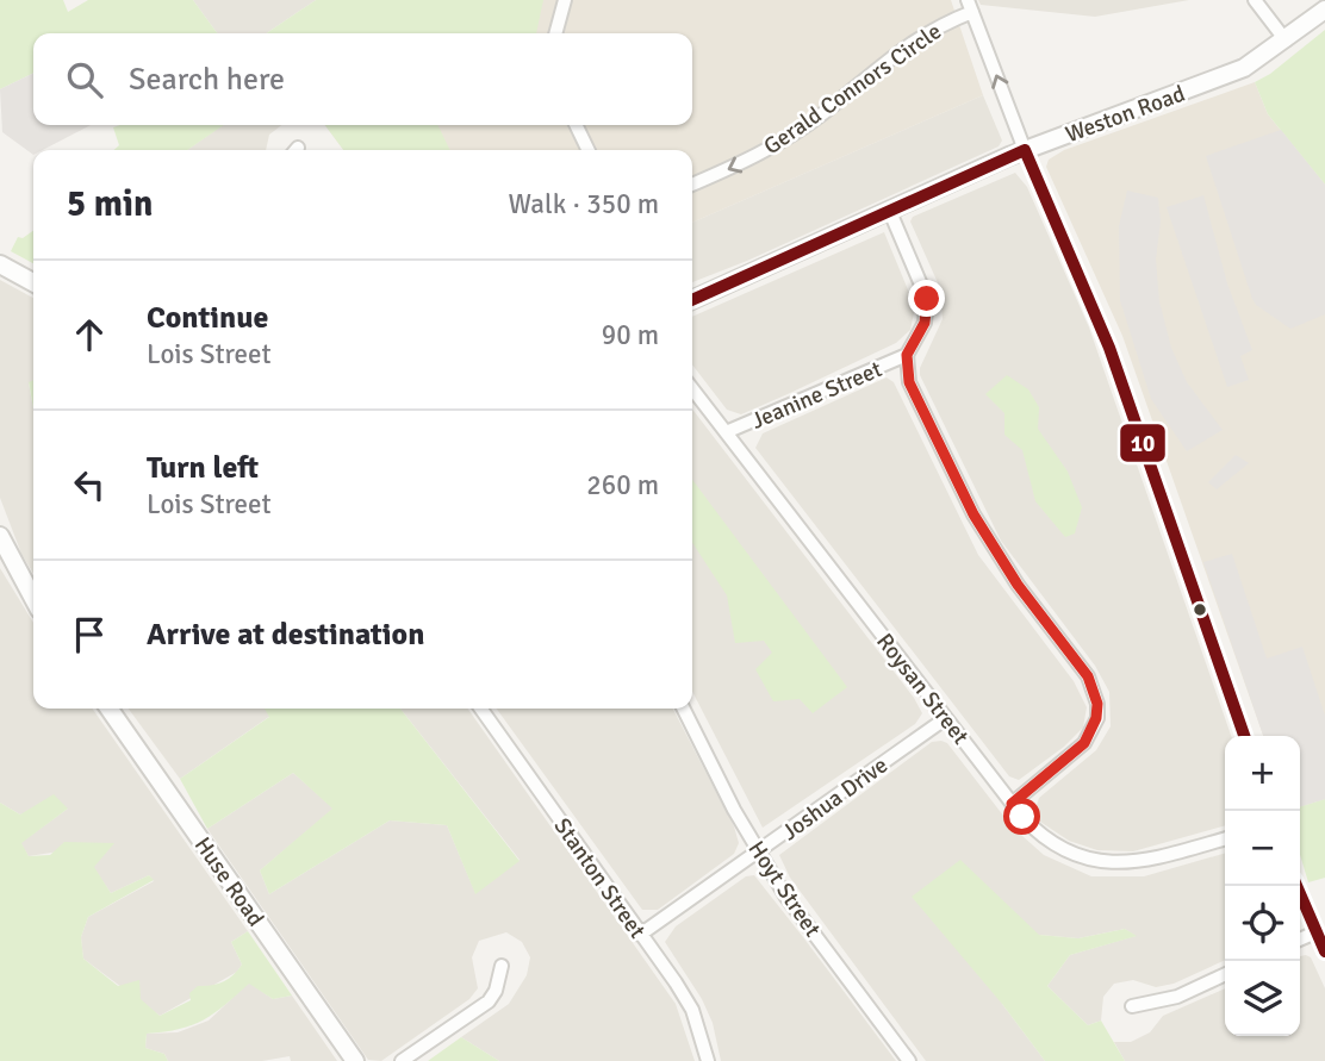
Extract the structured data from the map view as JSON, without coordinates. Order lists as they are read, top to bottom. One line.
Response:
{"streets":{"street":["Gerald Connors Circle","Weston Road","Jeanine Street","Roysan Street","Joshua Drive","Stanton Street","Huse Road","Hoyt Street"]},"crossings":[["Jeanine Street","Roysan Street"],["Roysan Street","Joshua Drive"],["Joshua Drive","Stanton Street"],["Joshua Drive","Hoyt Street"]],"one_way":["Gerald Connors Circle"],"lines":["transit line 10"],"page":{"search":"Search here","heading":["5 min","Walk · 350 m"],"list":[["Continue","Lois Street","90 m"],["Turn left","Lois Street","260 m"],"Arrive at destination"],"map_buttons":["+","−"]}}
